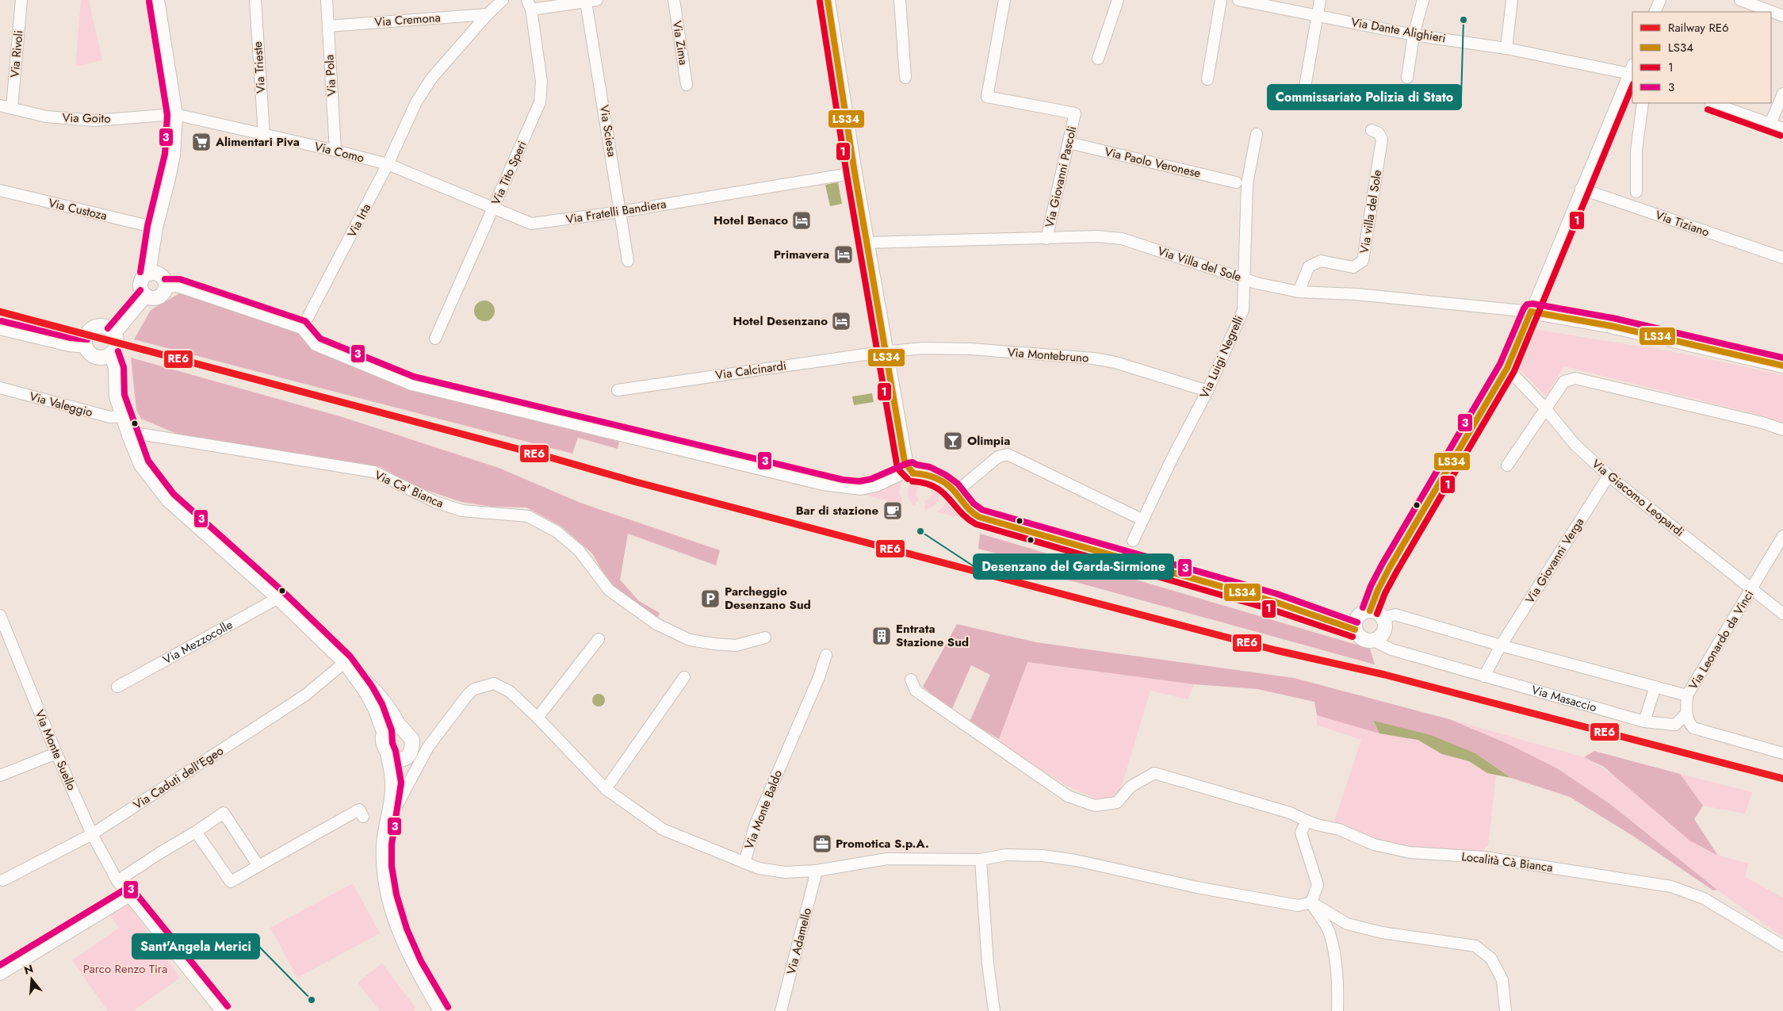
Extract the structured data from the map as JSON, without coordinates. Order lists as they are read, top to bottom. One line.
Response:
{"streets":{"street":["Via Cremona","Via Dante Alighieri","Via Zima","Via Rivoli","Via Trieste","Via Pola","Via Goito","Via Sciesa","Via Como","Via Paolo Veronese","Via Tito Speri","Via Giovanni Pascoli","Via Custoza","Via Fratelli Bandiera","Via villa del Sole","Via Irta","Via Tiziano","Via Villa del Sole","Via Montebruno","Via Luigi Negrelli","Via Calcinardi","Via Valeggio","Via Ca' Bianca","Via Giacomo Leopardi","Via Giovanni Verga","Via Leonardo da Vinci","Via Mezzocolle","Via Masaccio","Via Monte Suello","Via Caduti dell'Egeo","Via Monte Baldo","Località Cà Bianca","Via Adamello"]},"crossings":[["Via Cremona","Via Pola"],["Via Cremona","Via Irta"],["Via Rivoli","Via Goito"],["Via Trieste","Via Como"],["Via Pola","Via Como"],["Via Goito","Via Como"],["Via Sciesa","Via Fratelli Bandiera"],["Via Como","Via Fratelli Bandiera"],["Via Como","Via Irta"],["Via Paolo Veronese","Via Giovanni Pascoli"],["Via Tito Speri","Via Fratelli Bandiera"],["Via Giovanni Pascoli","Via Villa del Sole"],["Via Fratelli Bandiera","Via Irta"],["Via villa del Sole","Via Villa del Sole"],["Via Villa del Sole","Via Luigi Negrelli"],["Via Montebruno","Via Luigi Negrelli"],["Via Montebruno","Via Calcinardi"],["Via Giacomo Leopardi","Via Giovanni Verga"],["Via Giacomo Leopardi","Via Leonardo da Vinci"],["Via Leonardo da Vinci","Via Masaccio"],["Via Monte Suello","Via Caduti dell'Egeo"]],"parks":["Parco Renzo Tira"],"places":{"other":["Commissariato Polizia di Stato","Desenzano del Garda-Sirmione","Sant'Angela Merici"],"supermarket":["Alimentari Piva"],"hotel":["Hotel Benaco","Primavera","Hotel Desenzano"],"bar":["Olimpia"],"cafe":["Bar di stazione"],"parking":["Parcheggio Desenzano Sud"],"building":["Entrata Stazione Sud"],"office":["Promotica S.p.A."]},"lines":["transit line LS34","transit line 1","transit line 3","rail line RE6"],"legend":["Railway RE6","LS34","1","3"],"north":"top"}
